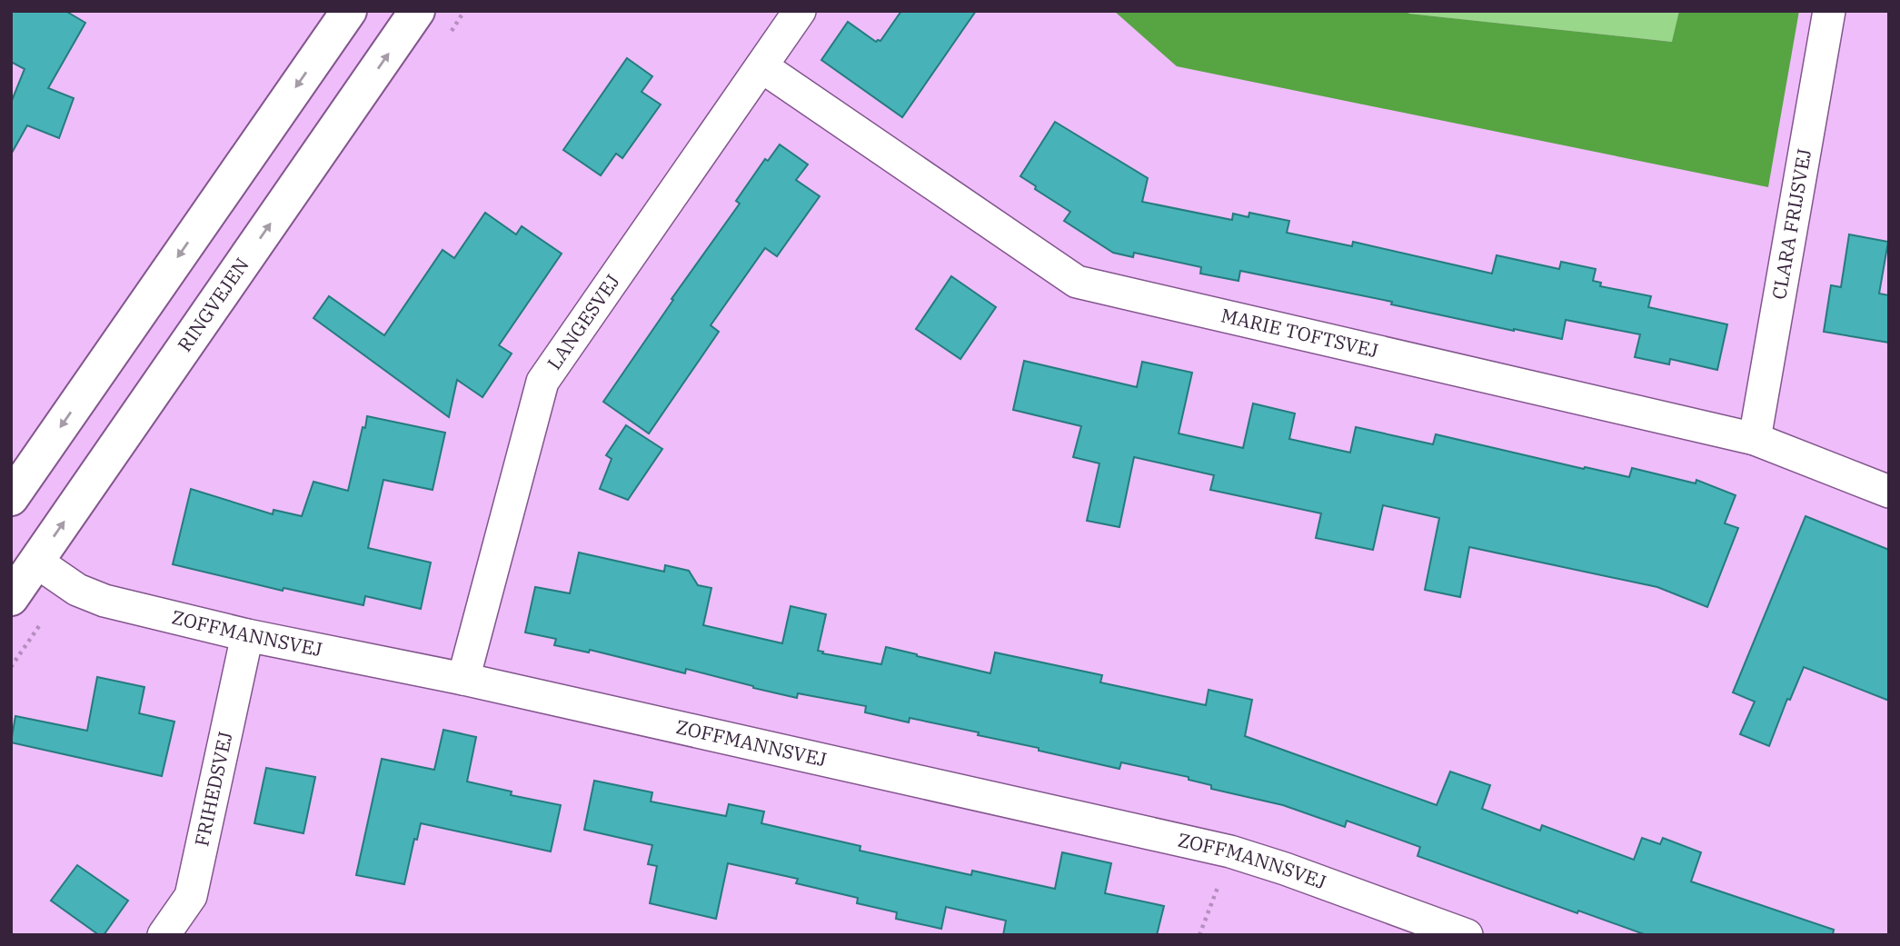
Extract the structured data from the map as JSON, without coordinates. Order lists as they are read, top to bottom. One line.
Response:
{"streets":{"main road":["RINGVEJEN"],"street":["CLARA FRIJSVEJ","LANGESVEJ","MARIE TOFTSVEJ","ZOFFMANNSVEJ","FRIHEDSVEJ"]},"crossings":[["CLARA FRIJSVEJ","MARIE TOFTSVEJ"],["RINGVEJEN","ZOFFMANNSVEJ"],["LANGESVEJ","MARIE TOFTSVEJ"],["LANGESVEJ","ZOFFMANNSVEJ"],["ZOFFMANNSVEJ","FRIHEDSVEJ"]]}
